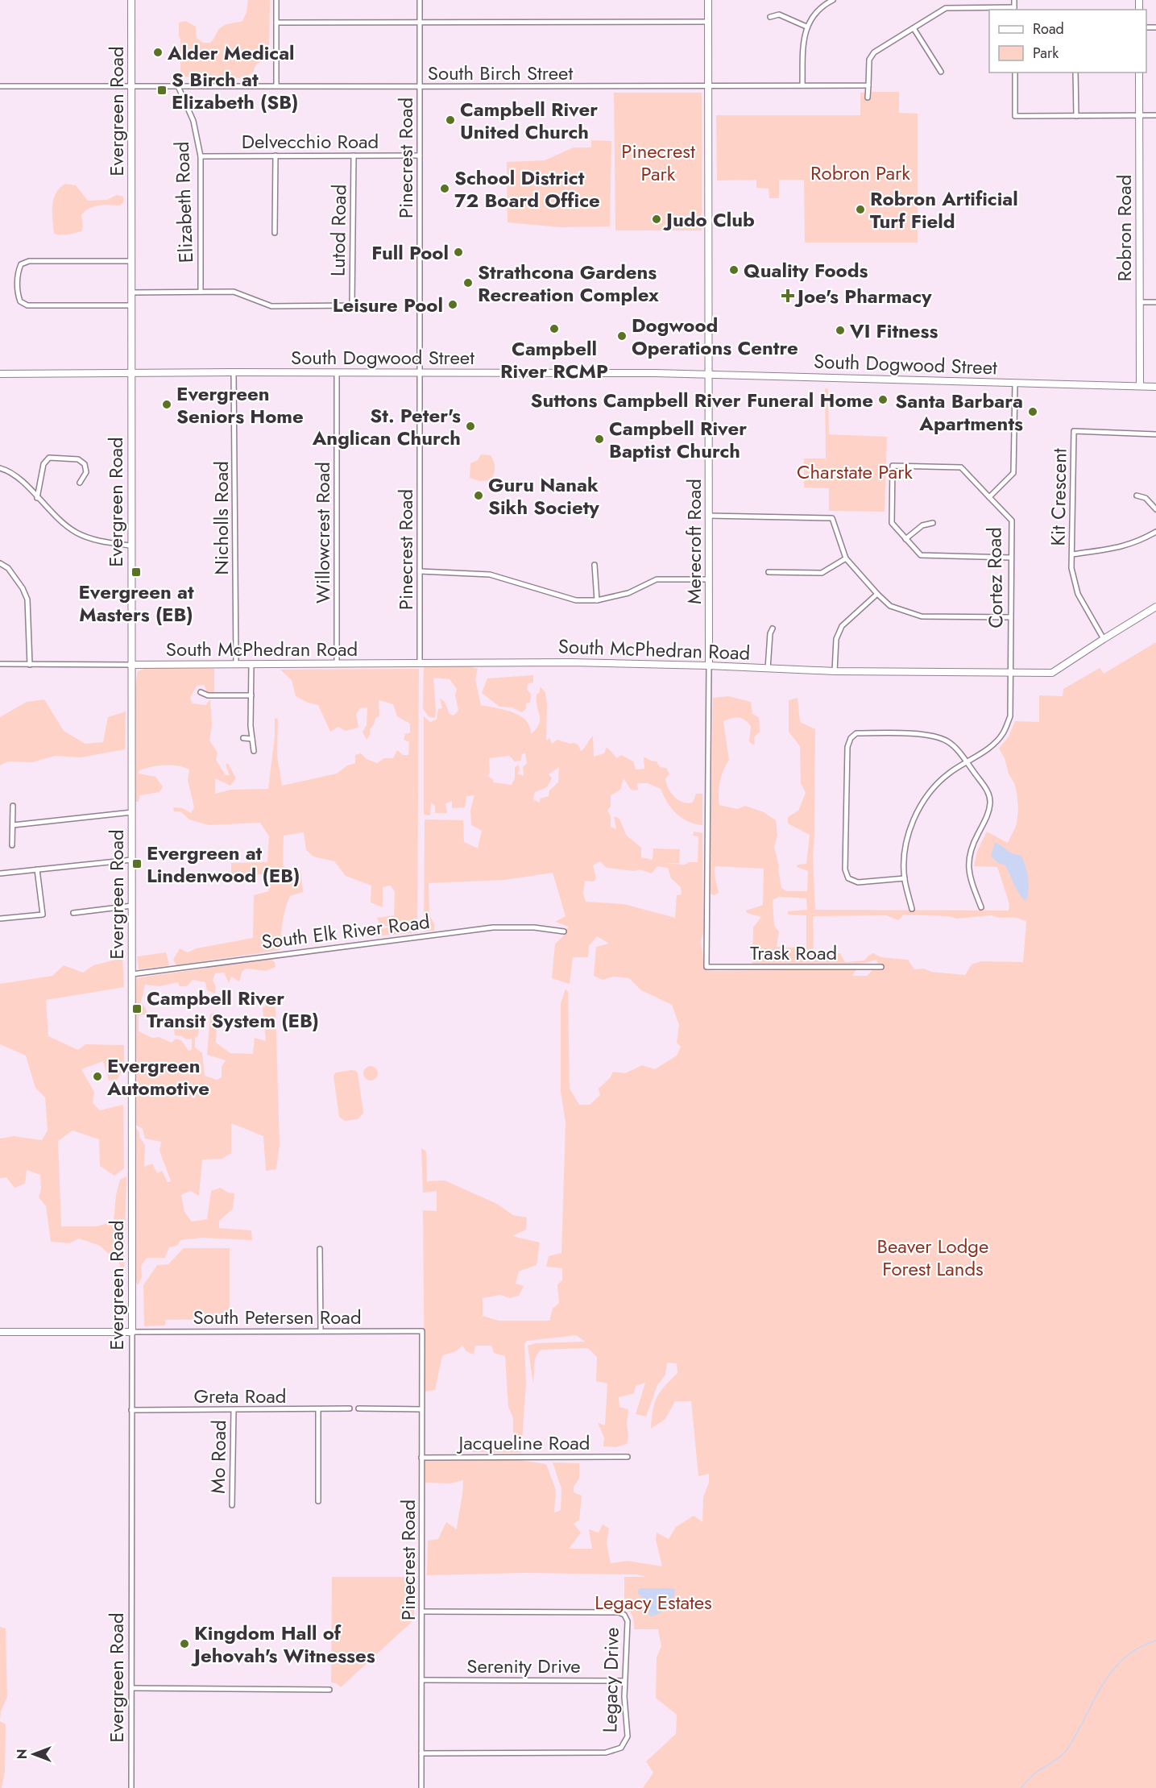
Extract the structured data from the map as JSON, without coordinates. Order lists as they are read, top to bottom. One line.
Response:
{"streets":{"street":["South Birch Street","Evergreen Road","Delvecchio Road","Pinecrest Road","Elizabeth Road","Robron Road","Lutod Road","South Dogwood Street","Kit Crescent","Nicholls Road","Willowcrest Road","Merecroft Road","Cortez Road","South McPhedran Road","South Elk River Road","Trask Road","South Petersen Road","Greta Road","Jacqueline Road","Mo Road","Serenity Drive","Legacy Drive"]},"crossings":[["South Birch Street","Evergreen Road"],["South Birch Street","Pinecrest Road"],["South Birch Street","Elizabeth Road"],["South Birch Street","Merecroft Road"],["Evergreen Road","South Dogwood Street"],["Evergreen Road","South McPhedran Road"],["Evergreen Road","South Elk River Road"],["Evergreen Road","South Petersen Road"],["Evergreen Road","Greta Road"],["Delvecchio Road","Pinecrest Road"],["Delvecchio Road","Elizabeth Road"],["Delvecchio Road","Lutod Road"],["Pinecrest Road","South Dogwood Street"],["Pinecrest Road","South McPhedran Road"],["Pinecrest Road","South Petersen Road"],["Pinecrest Road","Jacqueline Road"],["Pinecrest Road","Serenity Drive"],["Pinecrest Road","Legacy Drive"],["Elizabeth Road","Lutod Road"],["Robron Road","South Dogwood Street"],["South Dogwood Street","Nicholls Road"],["South Dogwood Street","Willowcrest Road"],["South Dogwood Street","Merecroft Road"],["Kit Crescent","South McPhedran Road"],["Nicholls Road","South McPhedran Road"],["Willowcrest Road","South McPhedran Road"],["Merecroft Road","South McPhedran Road"],["Merecroft Road","Trask Road"],["Cortez Road","South McPhedran Road"],["Greta Road","Mo Road"],["Serenity Drive","Legacy Drive"]],"parks":["Pinecrest Park","Robron Park","Charstate Park","Beaver Lodge Forest Lands","Legacy Estates"],"places":{"other":["Alder Medical","Campbell River United Church","School District 72 Board Office","Robron Artificial Turf Field","Judo Club","Full Pool","Quality Foods","Strathcona Gardens Recreation Complex","Leisure Pool","Campbell River RCMP","VI Fitness","Dogwood Operations Centre","Suttons Campbell River Funeral Home","Evergreen Seniors Home","Santa Barbara Apartments","St. Peter's Anglican Church","Campbell River Baptist Church","Guru Nanak Sikh Society","Evergreen Automotive","Kingdom Hall of Jehovah's Witnesses"],"transit":["S Birch at Elizabeth (SB)","Evergreen at Masters (EB)","Evergreen at Lindenwood (EB)","Campbell River Transit System (EB)"],"health":["Joe's Pharmacy"]},"legend":["Road","Park"],"north":"left"}
